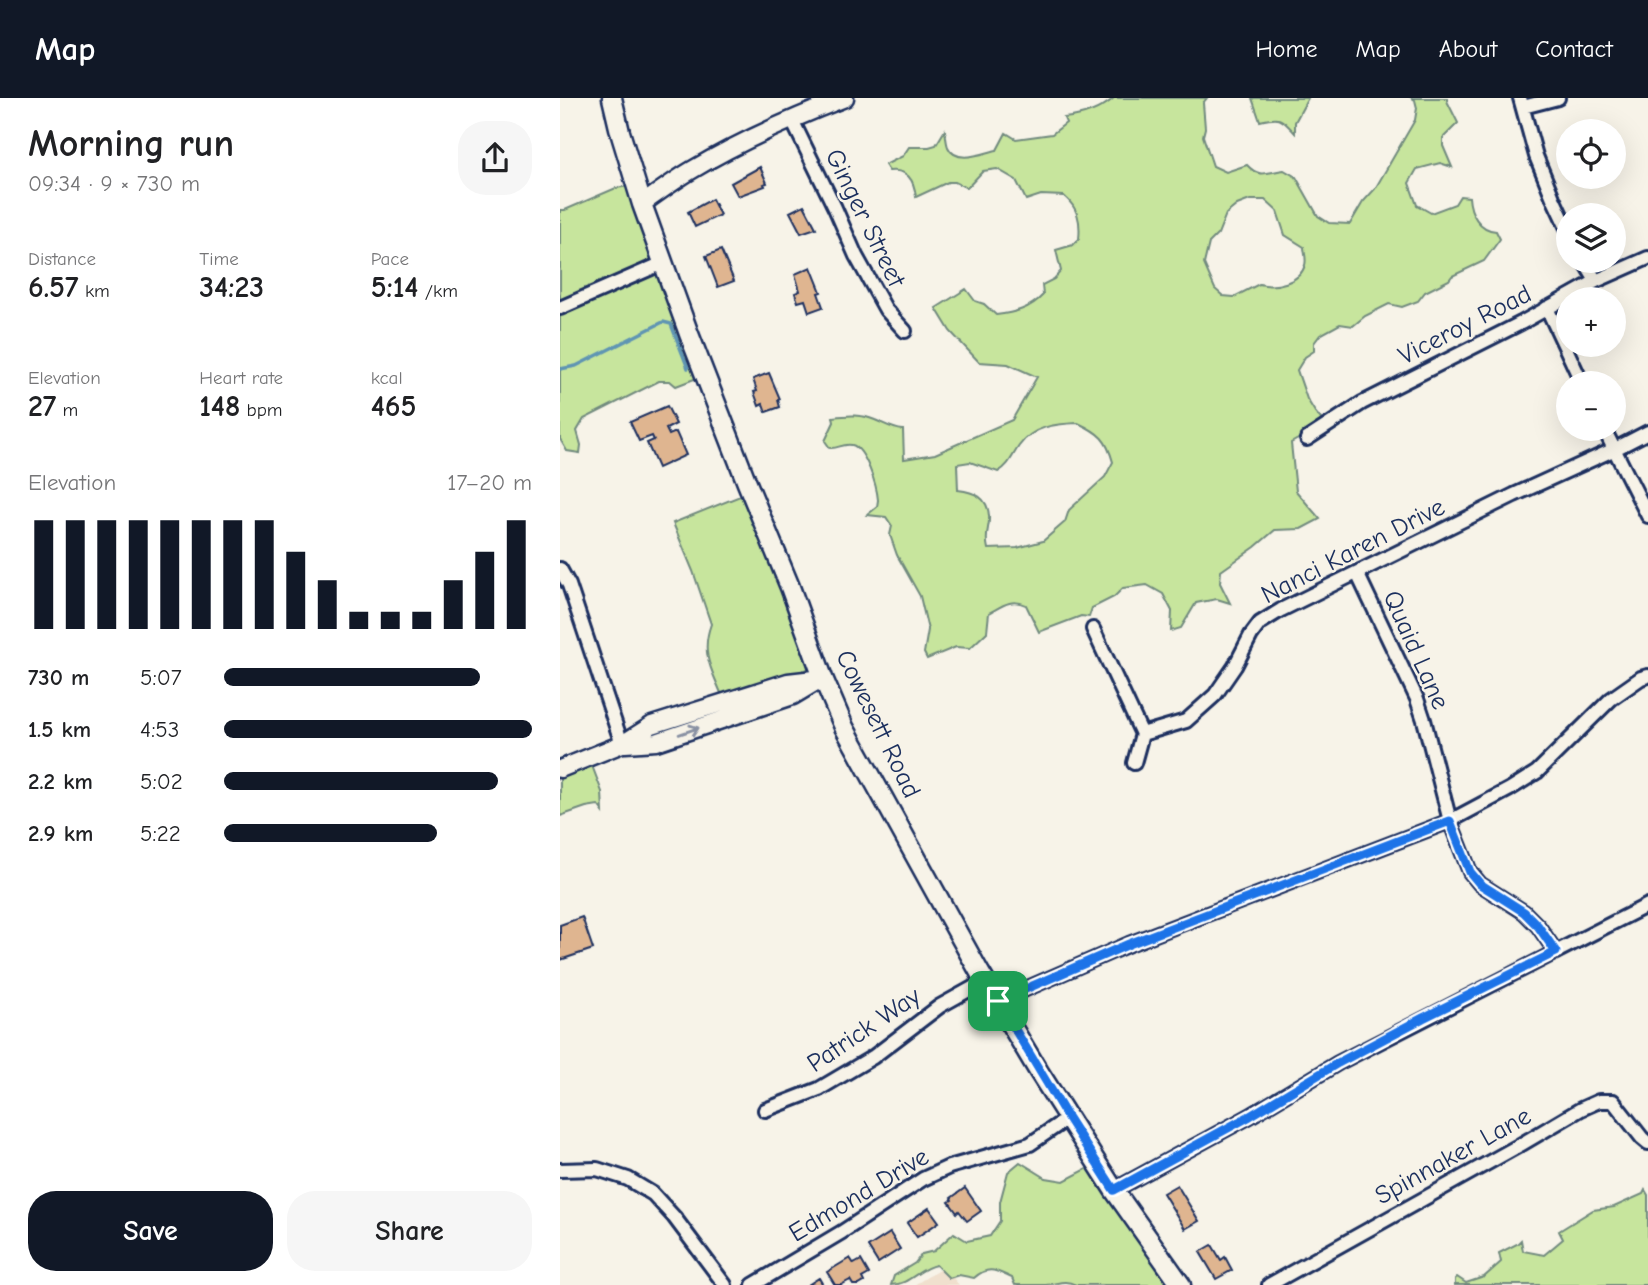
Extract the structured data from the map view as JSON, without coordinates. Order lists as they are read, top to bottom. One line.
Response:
{"streets":{"main road":["Cowesett Road"],"street":["Ginger Street","Viceroy Road","Nanci Karen Drive","Quaid Lane","Patrick Way","Spinnaker Lane","Edmond Drive"]},"crossings":[["Nanci Karen Drive","Quaid Lane"],["Cowesett Road","Patrick Way"],["Cowesett Road","Edmond Drive"]],"page":{"header":"Map","nav":["Home","Map","About","Contact"],"heading":["Morning run","09:34 · 9 × 730 m"],"map_buttons":["+","−"],"stats":[["Distance","6.57 km"],["Time","34:23"],["Pace","5:14 /km"],["Elevation","27 m"],["Heart rate","148 bpm"],["kcal","465"]],"chart":["Elevation","17–20 m"],"list":[{"name":"730 m","note":"5:07"},{"name":"1.5 km","note":"4:53"},{"name":"2.2 km","note":"5:02"},{"name":"2.9 km","note":"5:22"}],"buttons":["Save","Share"]}}
